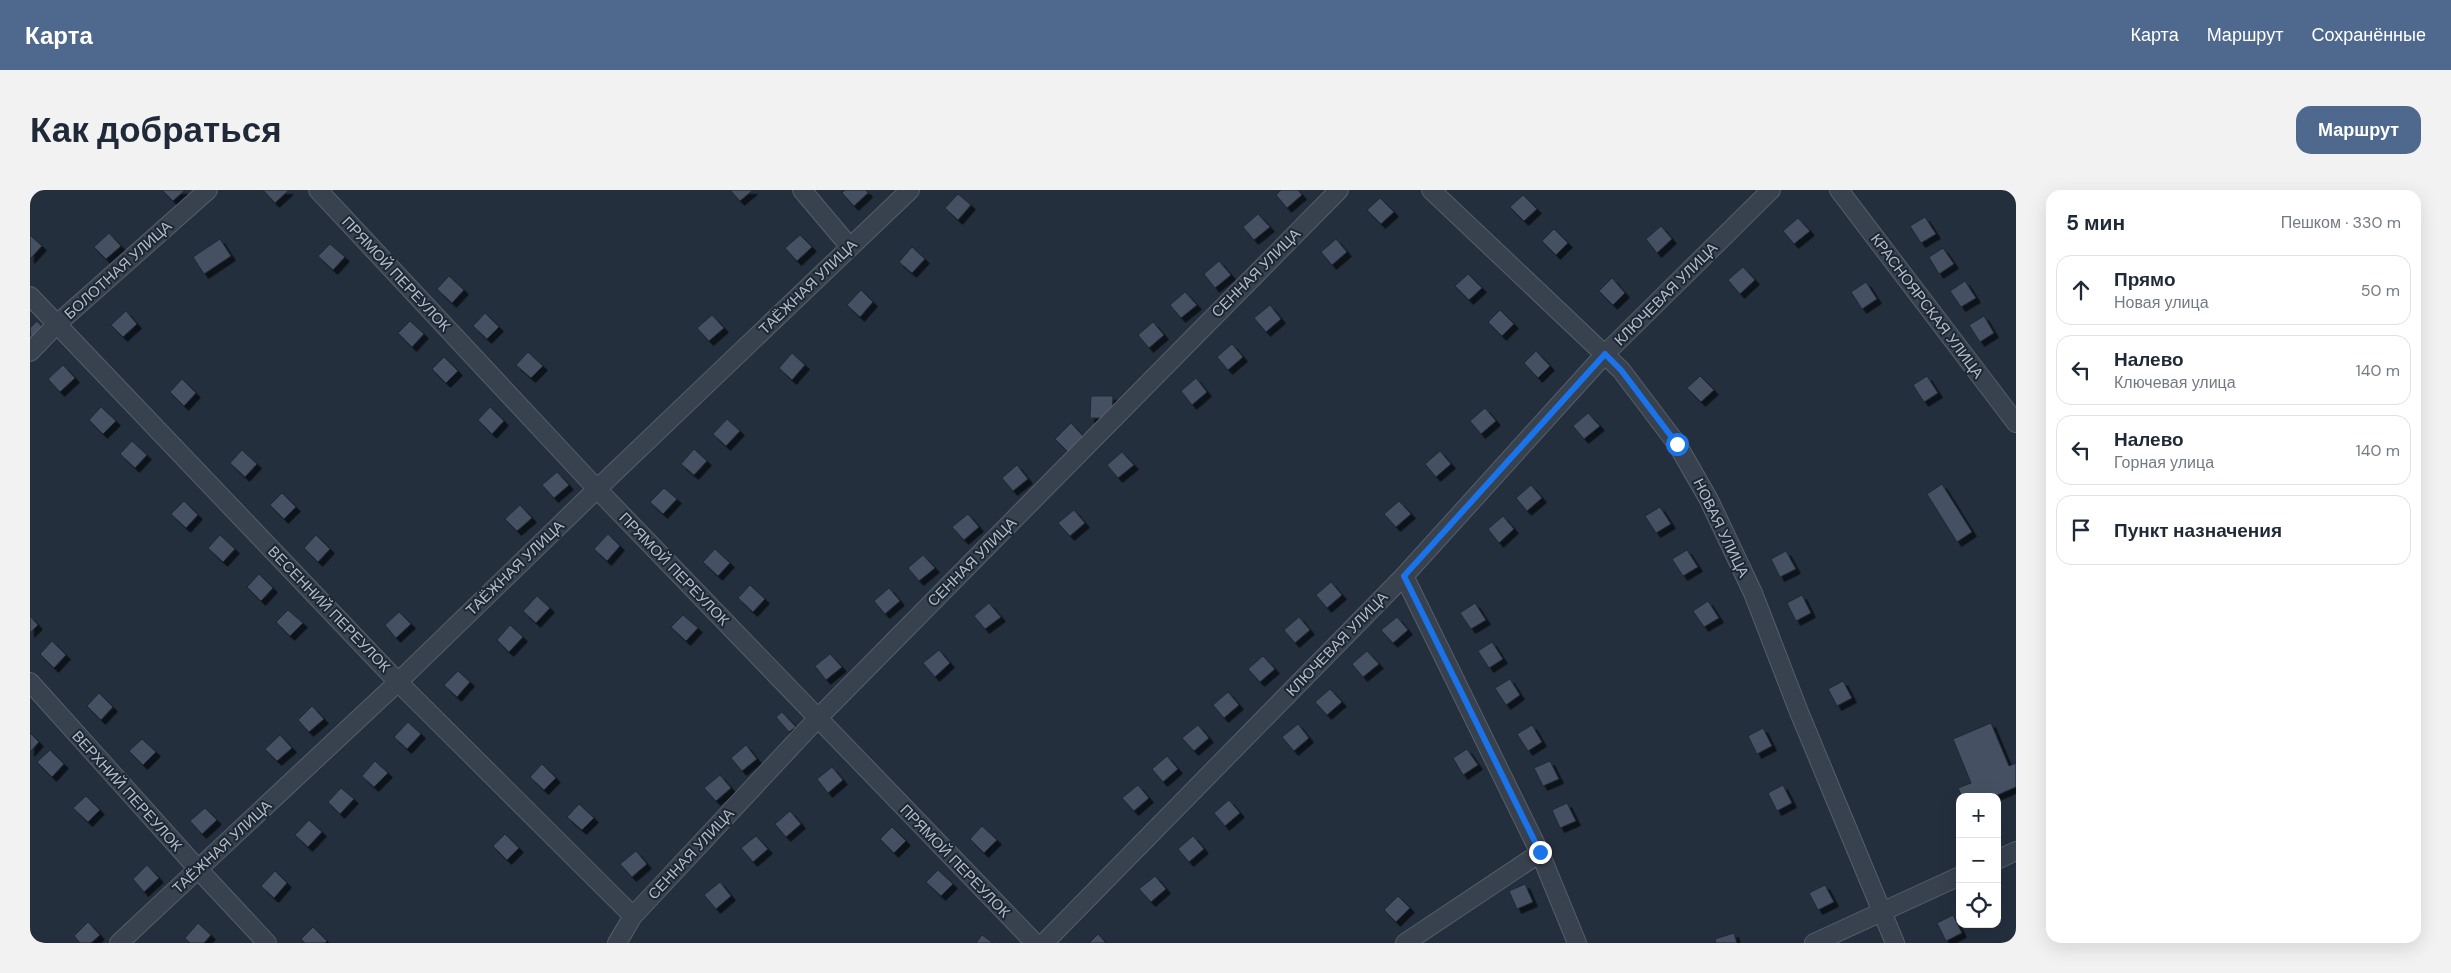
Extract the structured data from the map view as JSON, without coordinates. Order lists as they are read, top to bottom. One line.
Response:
{"streets":{"street":["БОЛОТНАЯ УЛИЦА","СЕННАЯ УЛИЦА","ПРЯМОЙ ПЕРЕУЛОК","ТАЁЖНАЯ УЛИЦА","КЛЮЧЕВАЯ УЛИЦА","КРАСНОЯРСКАЯ УЛИЦА","НОВАЯ УЛИЦА","ВЕСЕННИЙ ПЕРЕУЛОК","ВЕРХНИЙ ПЕРЕУЛОК"]},"crossings":[["БОЛОТНАЯ УЛИЦА","ВЕСЕННИЙ ПЕРЕУЛОК"],["СЕННАЯ УЛИЦА","ПРЯМОЙ ПЕРЕУЛОК"],["СЕННАЯ УЛИЦА","ВЕСЕННИЙ ПЕРЕУЛОК"],["ПРЯМОЙ ПЕРЕУЛОК","ТАЁЖНАЯ УЛИЦА"],["ТАЁЖНАЯ УЛИЦА","ВЕСЕННИЙ ПЕРЕУЛОК"],["ТАЁЖНАЯ УЛИЦА","ВЕРХНИЙ ПЕРЕУЛОК"],["КЛЮЧЕВАЯ УЛИЦА","НОВАЯ УЛИЦА"]],"page":{"header":"Карта","nav":["Карта","Маршрут","Сохранённые"],"buttons":"Маршрут","title":"Как добраться","heading":["5 мин","Пешком · 330 m"],"list":[["Прямо","Новая улица","50 m"],["Налево","Ключевая улица","140 m"],["Налево","Горная улица","140 m"],"Пункт назначения"],"map_buttons":["+","−"]}}
